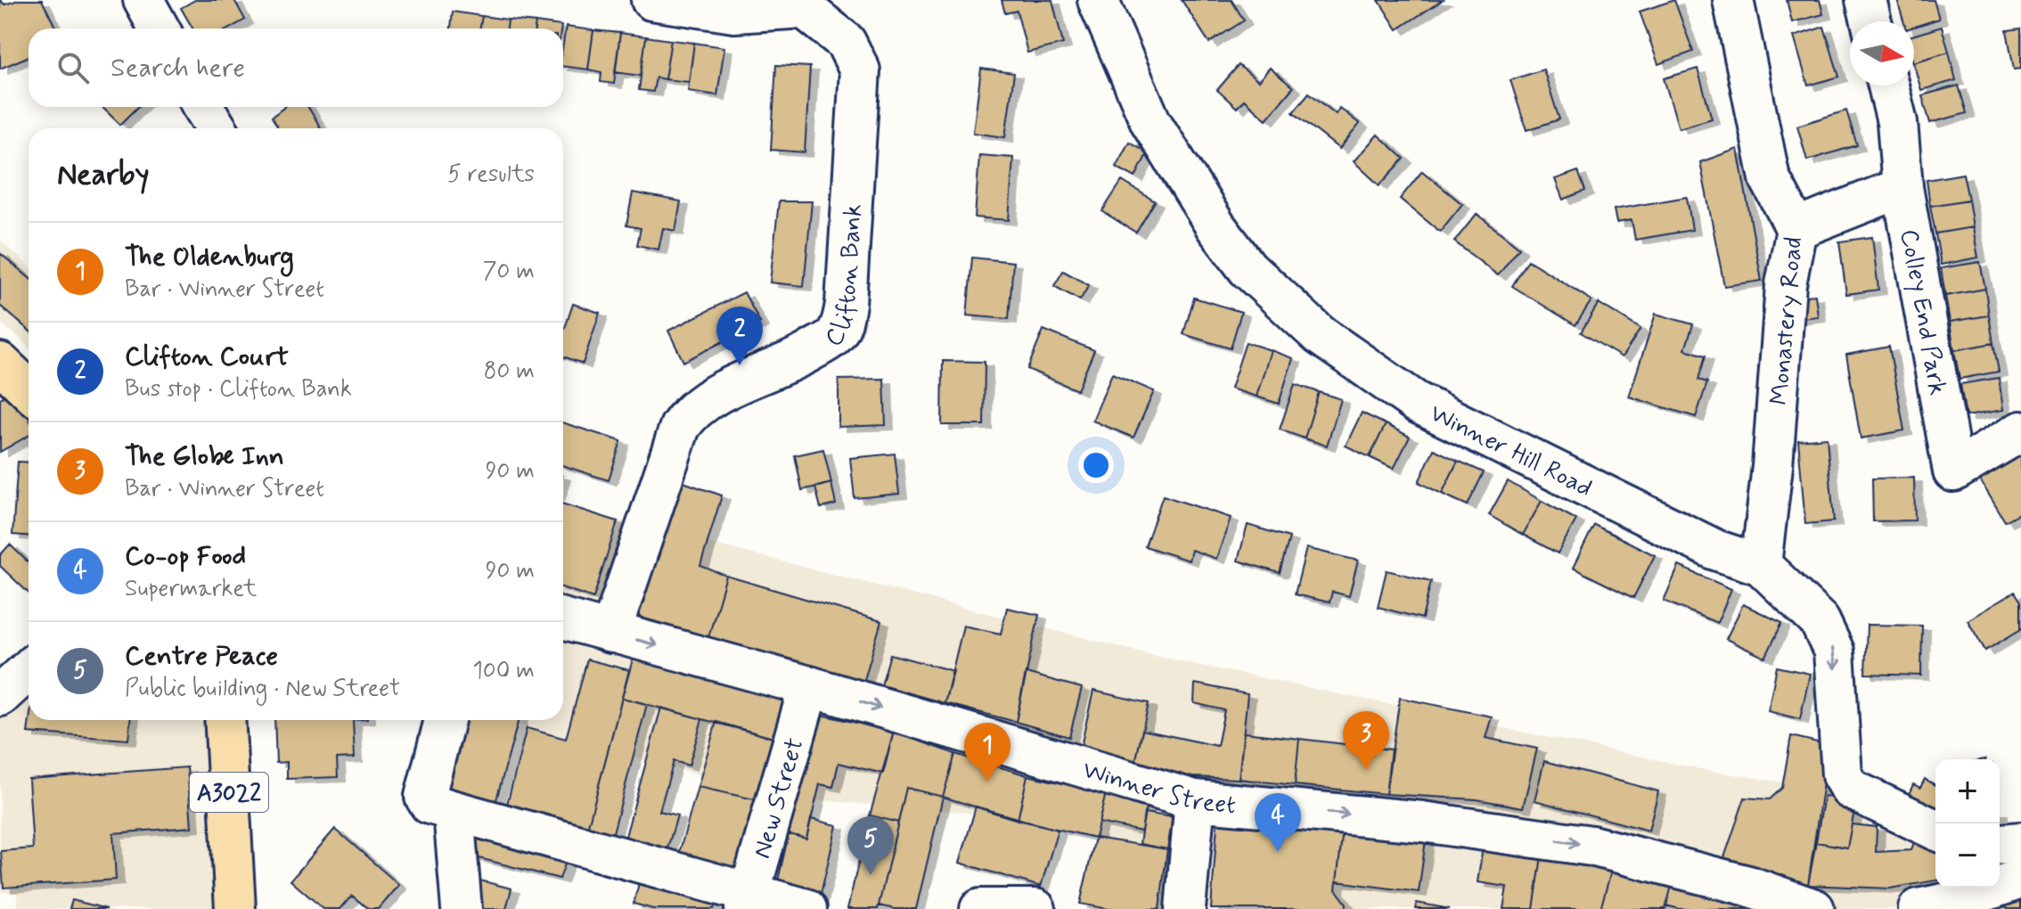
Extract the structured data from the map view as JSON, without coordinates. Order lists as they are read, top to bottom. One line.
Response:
{"streets":{"main road":["A3022"],"street":["Clifton Bank","Colley End Park","Monastery Road","Winner Hill Road","Winner Street","New Street"]},"crossings":[["Clifton Bank","Winner Street"],["Monastery Road","Winner Hill Road"],["Winner Street","New Street"]],"one_way":["Winner Street"],"north":"right","page":{"search":"Search here","heading":["Nearby","5 results"],"list":[{"mark":"1","name":"The Oldenburg","note":"Bar · Winner Street","value":"70 m"},{"mark":"2","name":"Clifton Court","note":"Bus stop · Clifton Bank","value":"80 m"},{"mark":"3","name":"The Globe Inn","note":"Bar · Winner Street","value":"90 m"},{"mark":"4","name":"Co-op Food","note":"Supermarket","value":"90 m"},{"mark":"5","name":"Centre Peace","note":"Public building · New Street","value":"100 m"}],"pins":["2","3","1","4","5"],"map_buttons":["+","−"]}}
